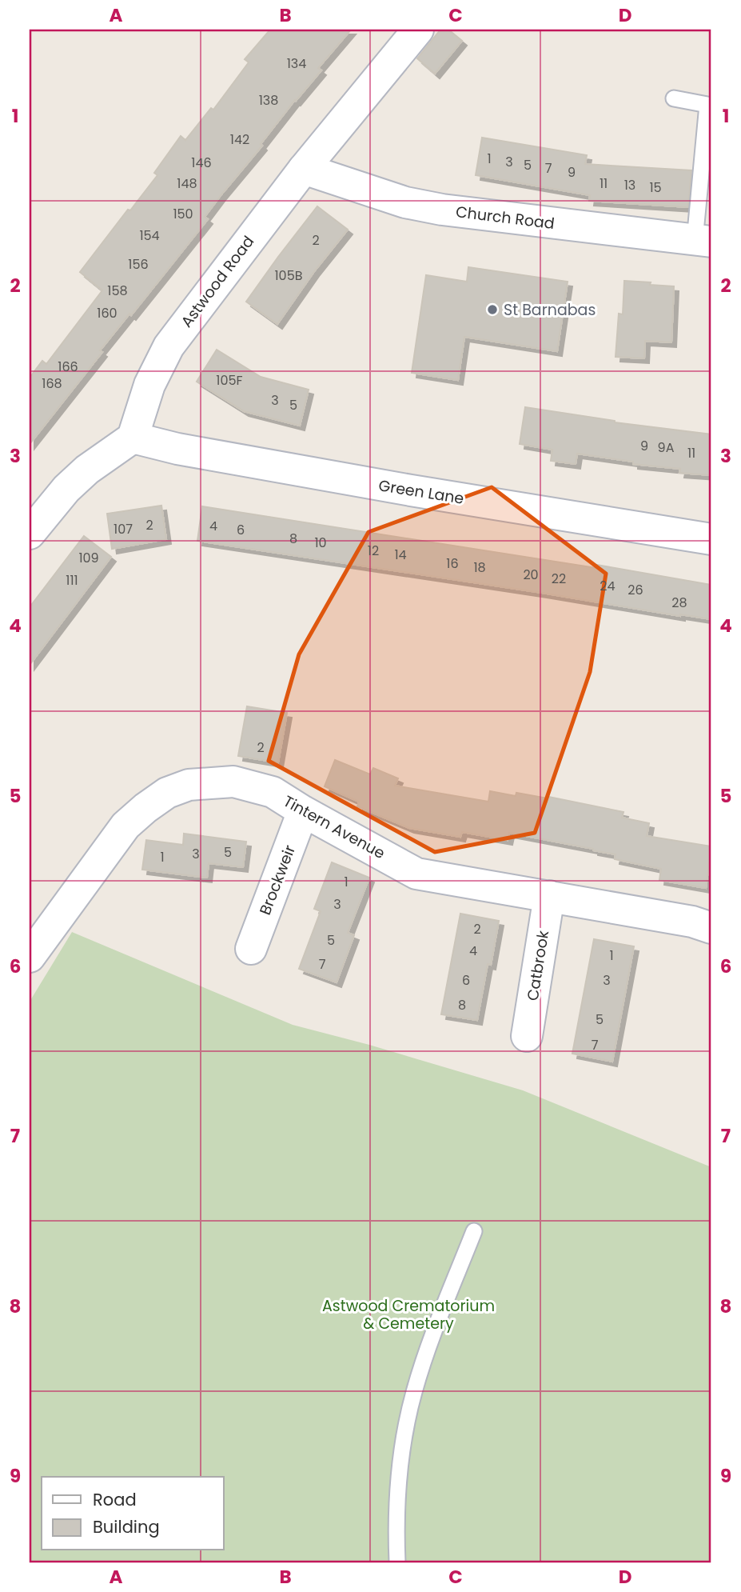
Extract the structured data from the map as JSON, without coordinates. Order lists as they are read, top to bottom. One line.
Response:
{"streets":{"street":["Church Road","Astwood Road","Green Lane","Tintern Avenue","Brockweir","Catbrook"]},"crossings":[["Church Road","Astwood Road"],["Astwood Road","Green Lane"],["Tintern Avenue","Brockweir"],["Tintern Avenue","Catbrook"]],"parks":["Astwood Crematorium & Cemetery"],"places":["St Barnabas"],"house_numbers":["134","138","142","1","3","146","5","7","9","148","11","13","15","150","154","2","156","105B","158","160","166","105F","168","3","5","9","9A","11","2","4","107","6","8","10","12","14","109","16","18","20","22","111","24","26","28","2","5","3","1","1","3","2","5","4","1","7","6","3","8","5","7"],"legend":["Road","Building"],"grid":{"columns":["A","B","C","D"],"rows":["1","2","3","4","5","6","7","8","9"]}}
